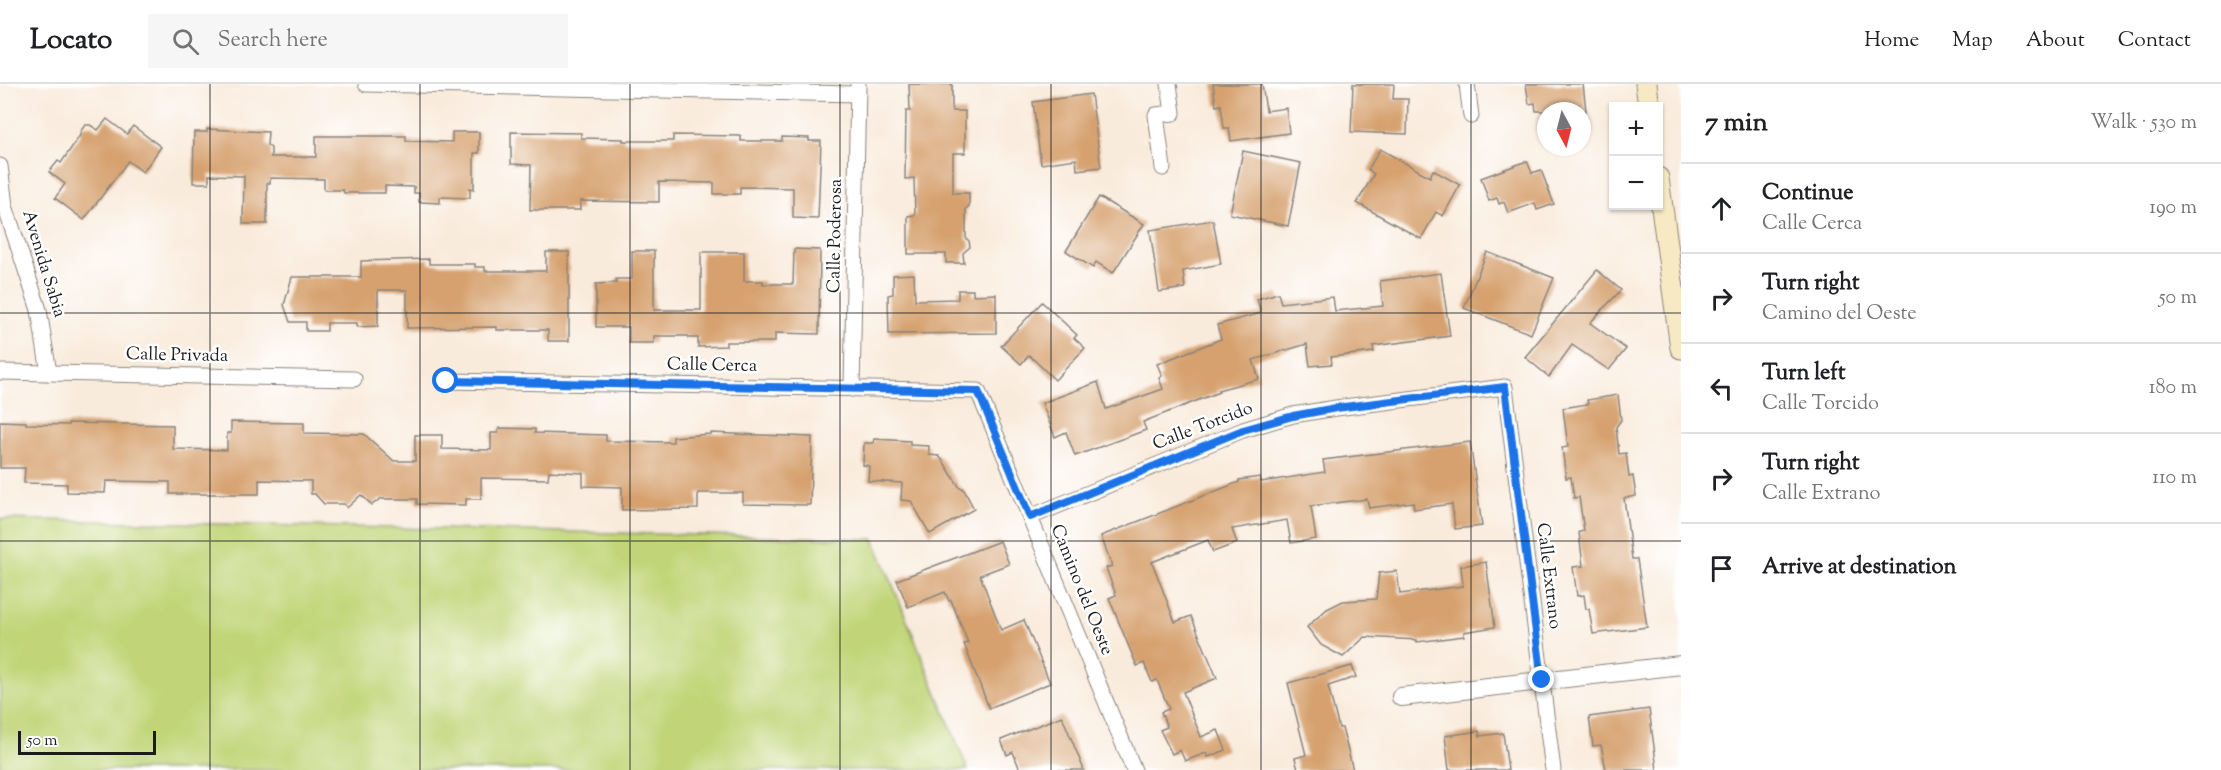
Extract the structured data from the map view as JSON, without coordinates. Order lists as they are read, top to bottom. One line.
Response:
{"streets":{"street":["Calle Poderosa","Avenida Sabia","Calle Privada","Calle Cerca","Calle Torcido","Calle Extrano","Camino del Oeste"]},"crossings":[["Calle Poderosa","Calle Cerca"],["Avenida Sabia","Calle Privada"],["Calle Cerca","Camino del Oeste"],["Calle Torcido","Calle Extrano"],["Calle Torcido","Camino del Oeste"]],"scale_bar":"50 m","north":"bottom","page":{"header":"Locato","search":"Search here","nav":["Home","Map","About","Contact"],"heading":["7 min","Walk · 530 m"],"map_buttons":["+","−"],"list":[["Continue","Calle Cerca","190 m"],["Turn right","Camino del Oeste","50 m"],["Turn left","Calle Torcido","180 m"],["Turn right","Calle Extrano","110 m"],"Arrive at destination"],"scale":"50 m"}}
